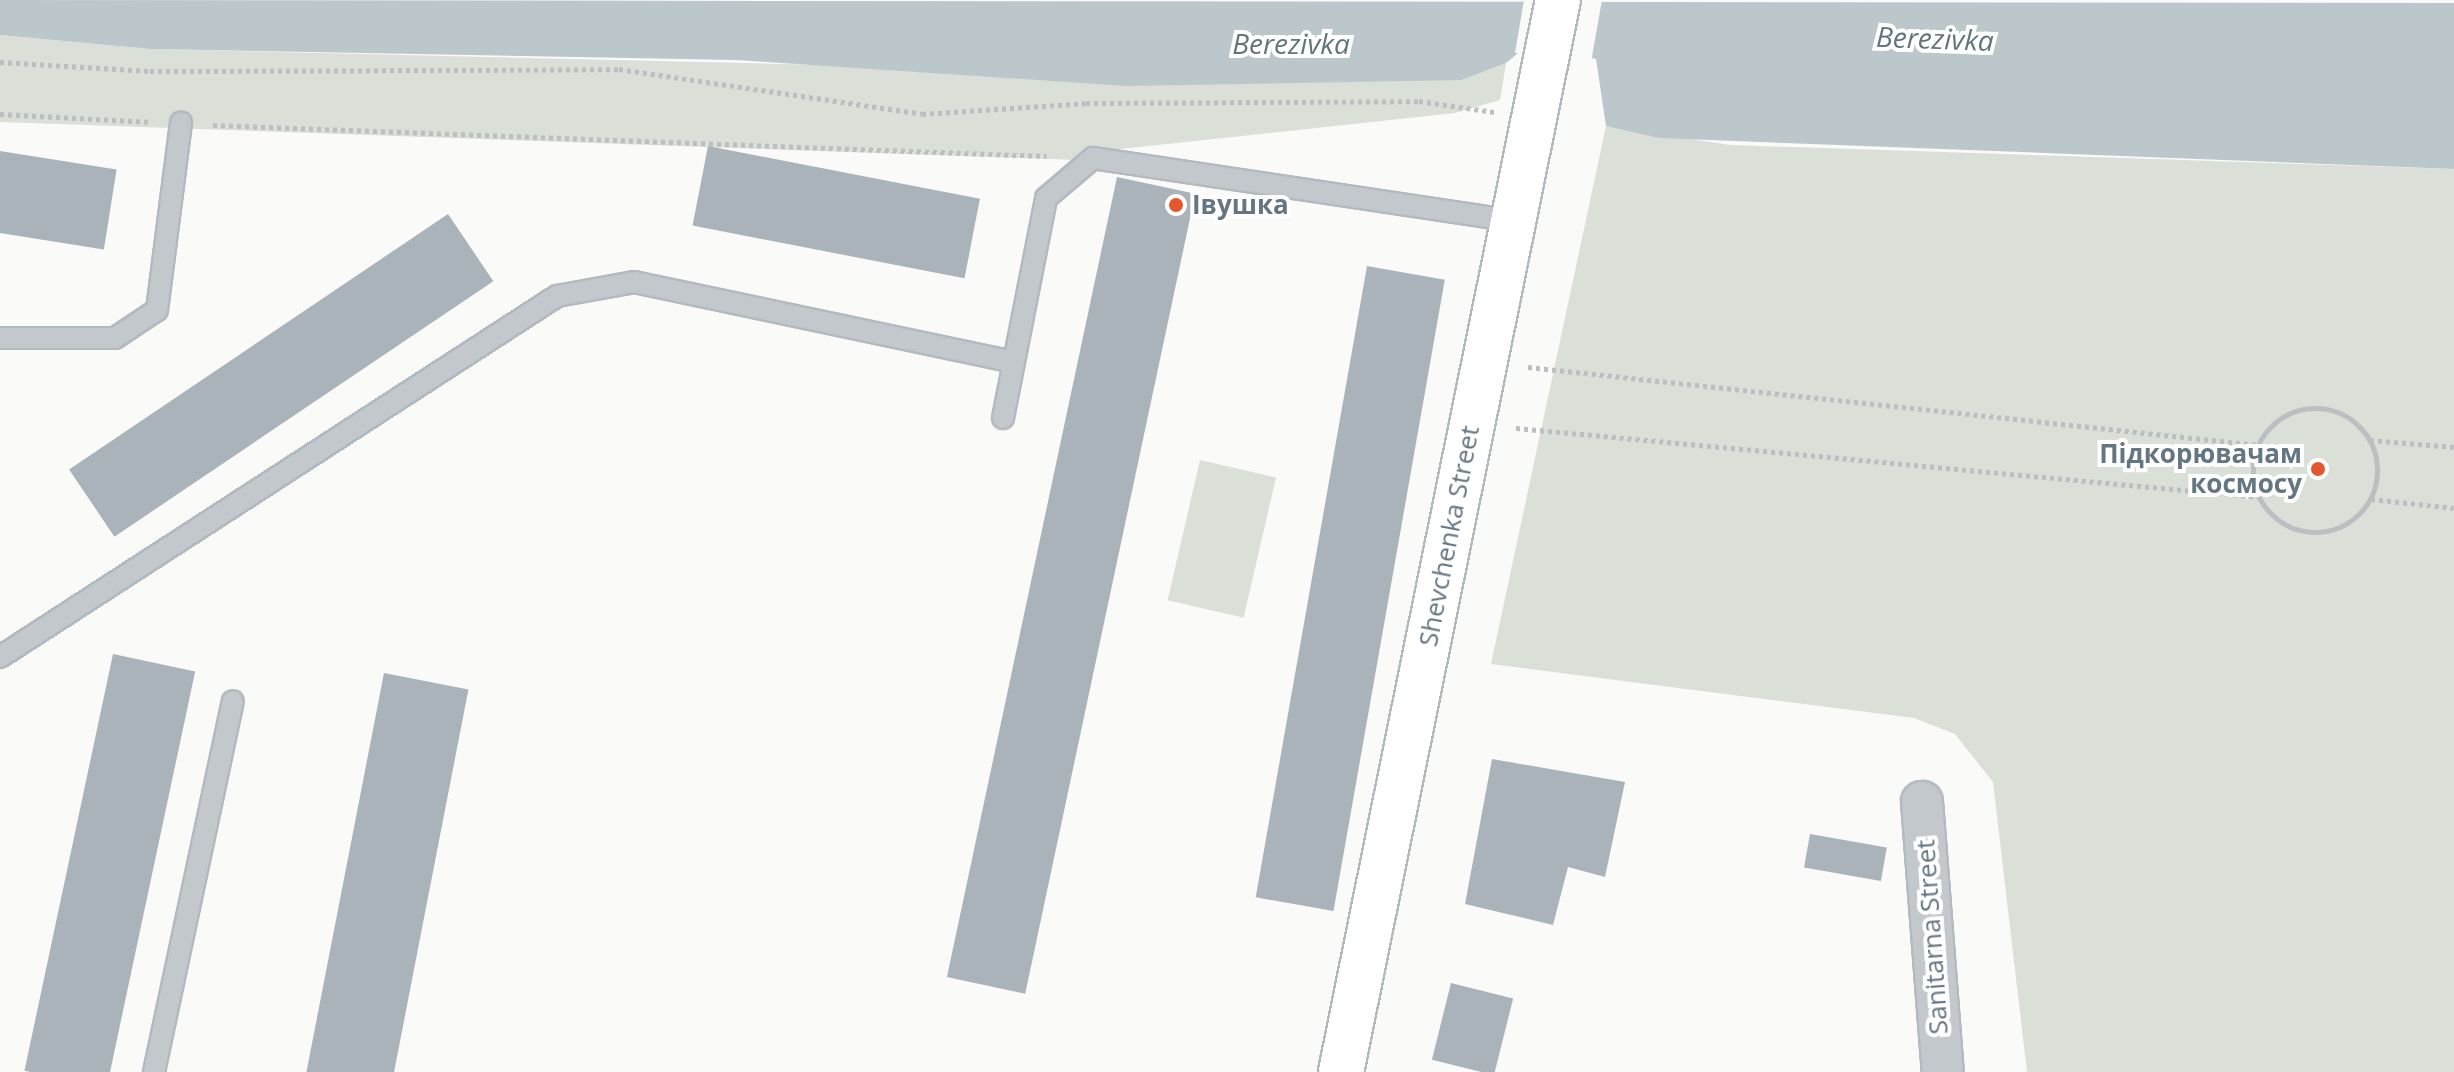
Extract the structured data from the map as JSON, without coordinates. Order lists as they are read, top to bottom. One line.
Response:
{"streets":{"main road":["Shevchenka Street"],"street":["Sanitarna Street"]},"water":["Berezivka"],"places":["Івушка","Підкорювачам космосу"]}
